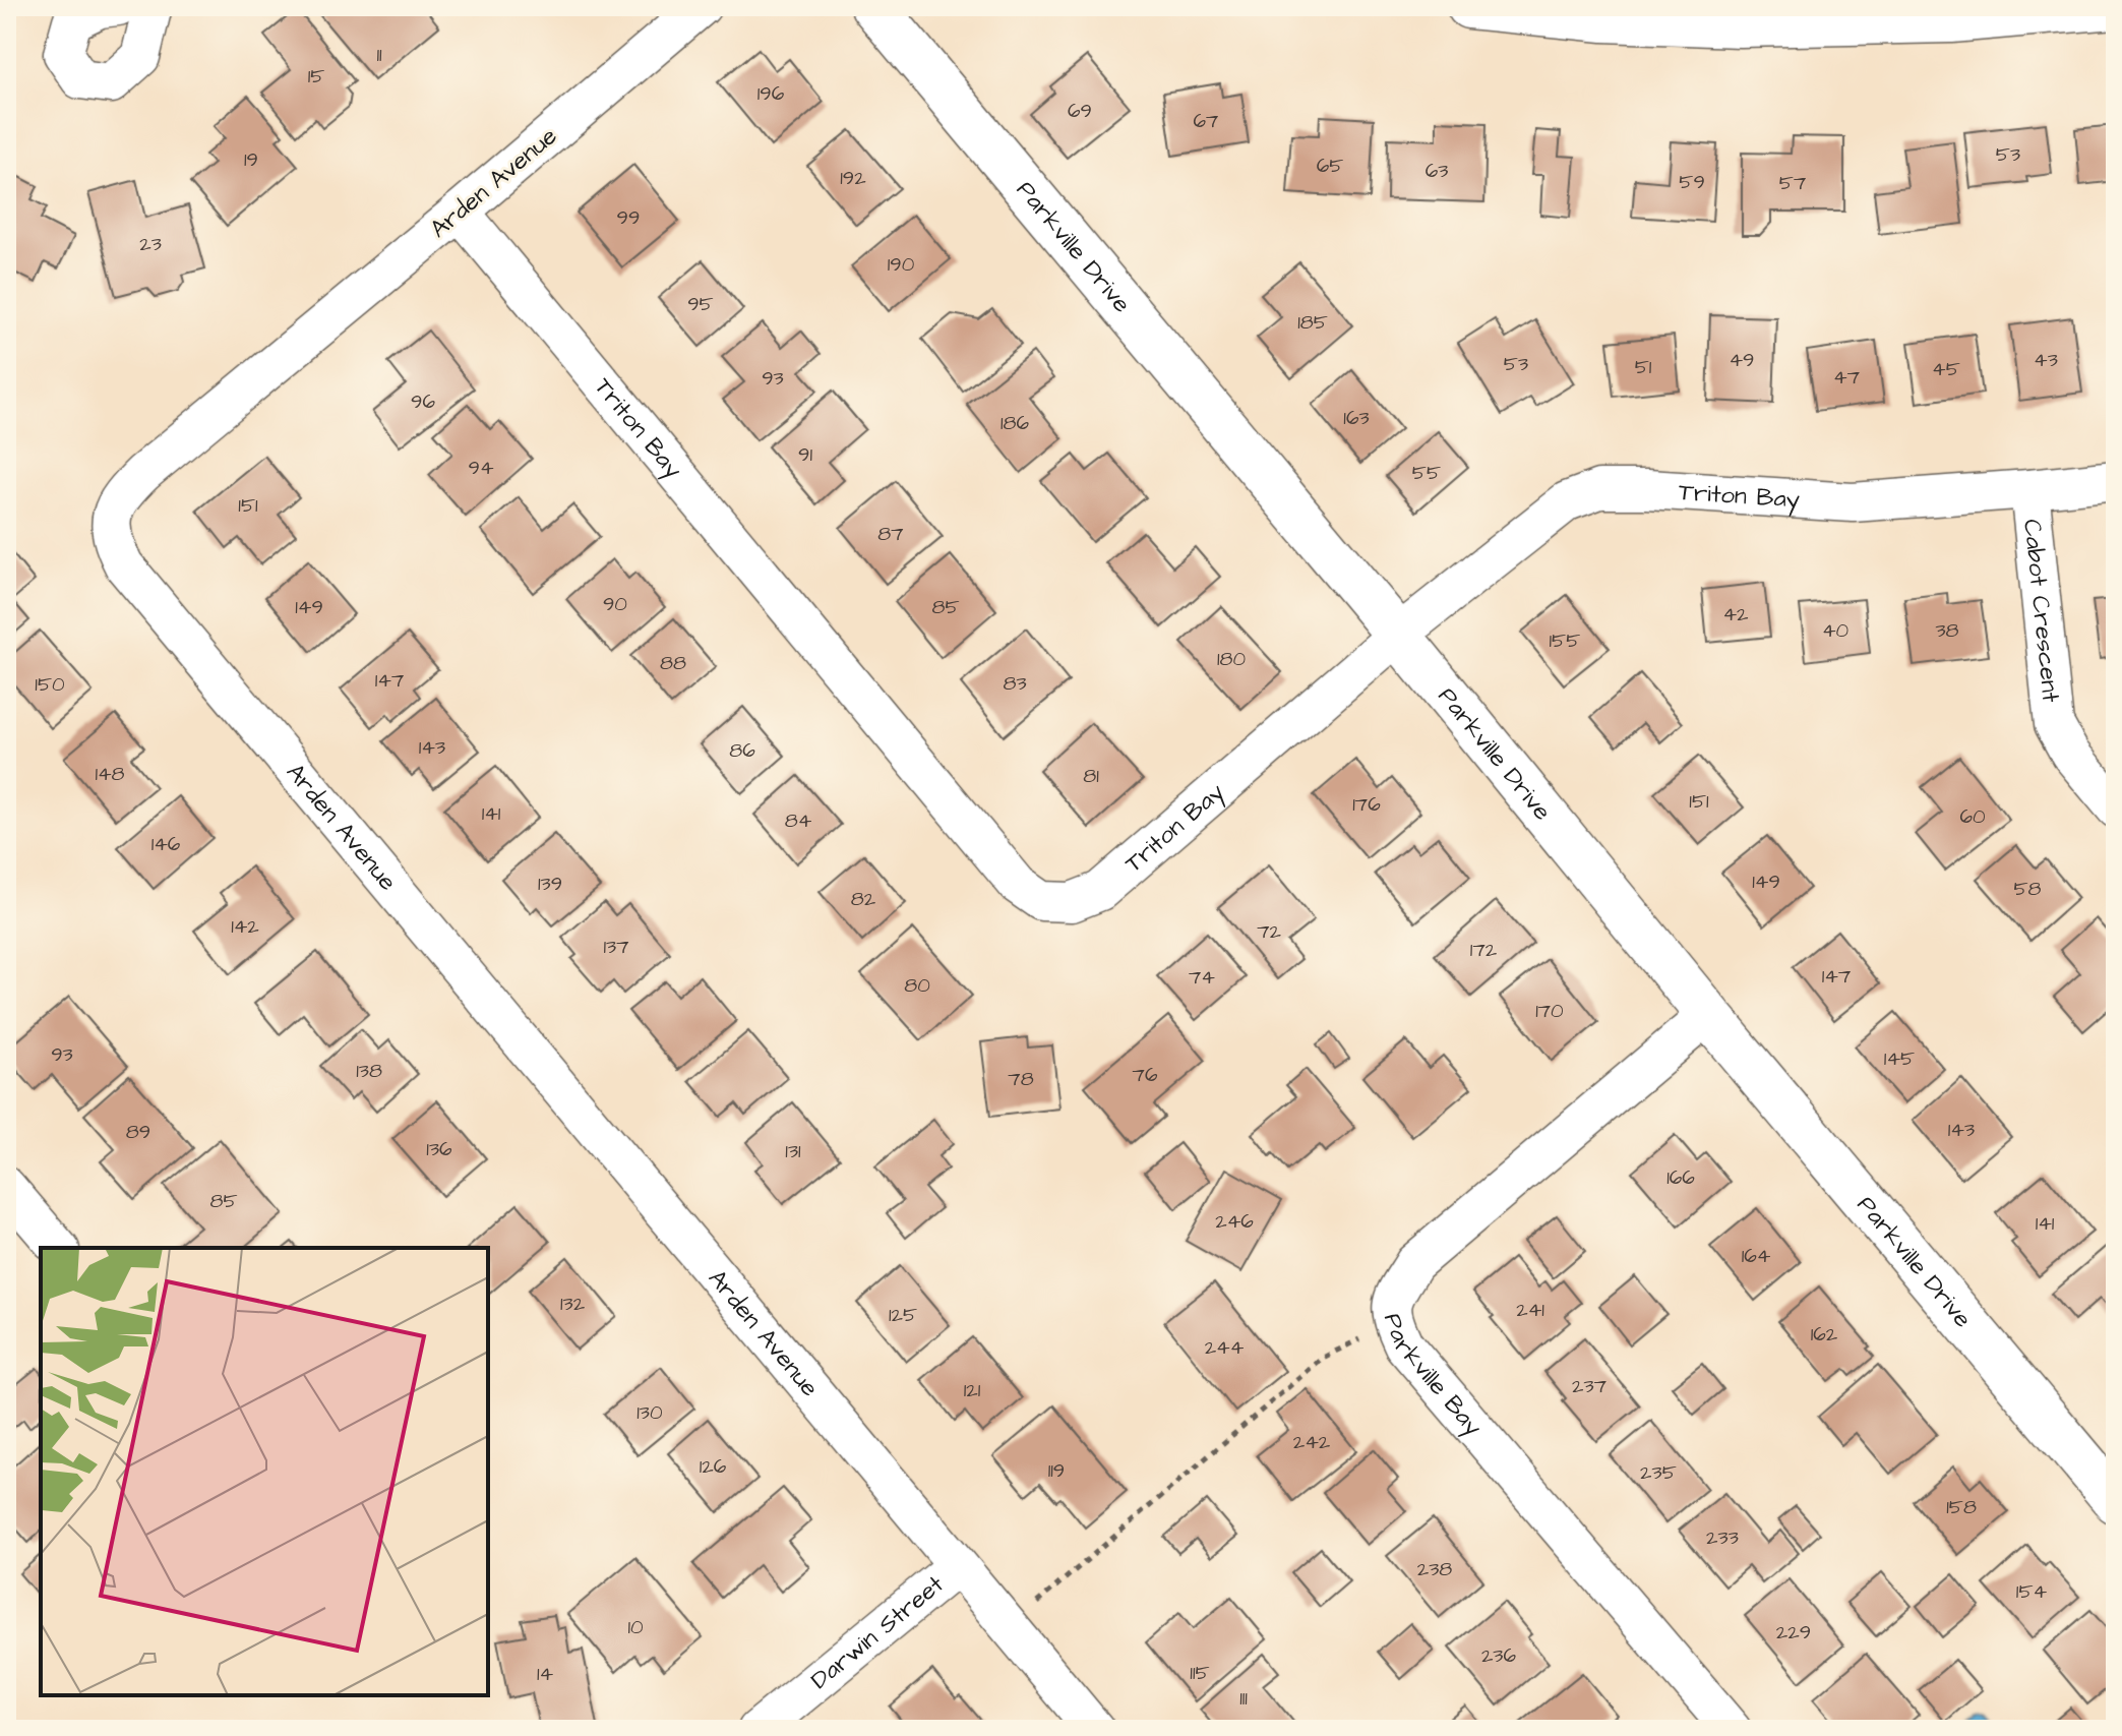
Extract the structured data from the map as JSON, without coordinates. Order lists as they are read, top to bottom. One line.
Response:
{"streets":{"street":["Arden Avenue","Parkville Drive","Triton Bay","Cabot Crescent","Parkville Bay","Darwin Street"]},"crossings":[["Arden Avenue","Triton Bay"],["Arden Avenue","Darwin Street"],["Parkville Drive","Triton Bay"],["Parkville Drive","Parkville Bay"],["Triton Bay","Cabot Crescent"]],"house_numbers":["11","15","196","69","67","53","19","65","63","192","59","57","99","23","190","95","185","49","43","53","51","45","47","93","96","163","186","91","94","55","151","87","90","149","85","42","40","38","155","180","88","147","83","150","143","86","148","81","151","176","141","60","84","146","149","139","58","82","142","72","137","172","147","74","80","170","93","145","138","76","78","143","89","136","131","166","85","246","141","164","132","241","125","162","244","237","121","130","242","126","119","235","158","233","238","154","10","229","236","115","14","111"]}
